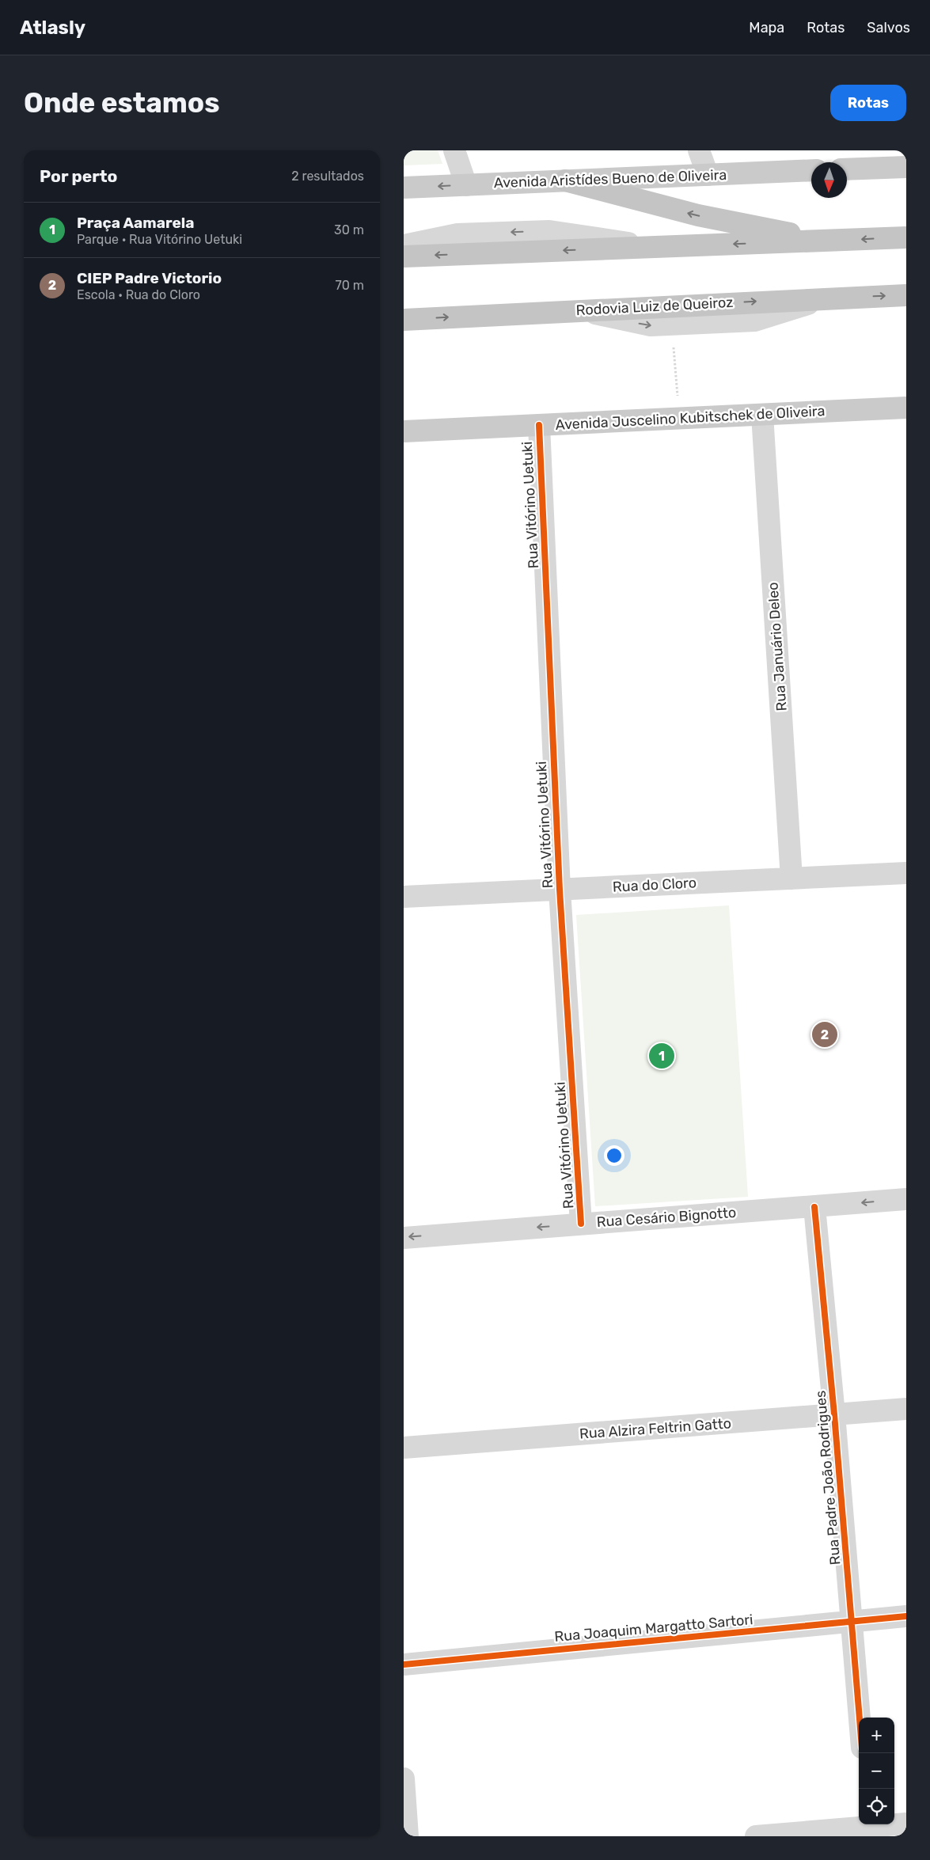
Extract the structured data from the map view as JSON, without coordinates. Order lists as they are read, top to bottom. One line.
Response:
{"streets":{"highway":["Rodovia Luiz de Queiroz"],"main road":["Avenida Aristídes Bueno de Oliveira","Avenida Juscelino Kubitschek de Oliveira"],"street":["Rua Vitórino Uetuki","Rua Januário Deleo","Rua do Cloro","Rua Cesário Bignotto","Rua Alzira Feltrin Gatto","Rua Padre João Rodrigues","Rua Joaquim Margatto Sartori"]},"crossings":[["Avenida Juscelino Kubitschek de Oliveira","Rua Vitórino Uetuki"],["Avenida Juscelino Kubitschek de Oliveira","Rua Januário Deleo"],["Rua Vitórino Uetuki","Rua do Cloro"],["Rua Vitórino Uetuki","Rua Cesário Bignotto"],["Rua Januário Deleo","Rua do Cloro"],["Rua Cesário Bignotto","Rua Padre João Rodrigues"],["Rua Alzira Feltrin Gatto","Rua Padre João Rodrigues"],["Rua Padre João Rodrigues","Rua Joaquim Margatto Sartori"]],"one_way":["Rua Cesário Bignotto"],"north":"bottom","page":{"header":"Atlasly","nav":["Mapa","Rotas","Salvos"],"buttons":"Rotas","title":"Onde estamos","heading":["Por perto","2 resultados"],"list":[{"mark":"1","name":"Praça Aamarela","note":"Parque · Rua Vitórino Uetuki","value":"30 m"},{"mark":"2","name":"CIEP Padre Victorio","note":"Escola · Rua do Cloro","value":"70 m"}],"pins":["2","1"],"map_buttons":["+","−"]}}
